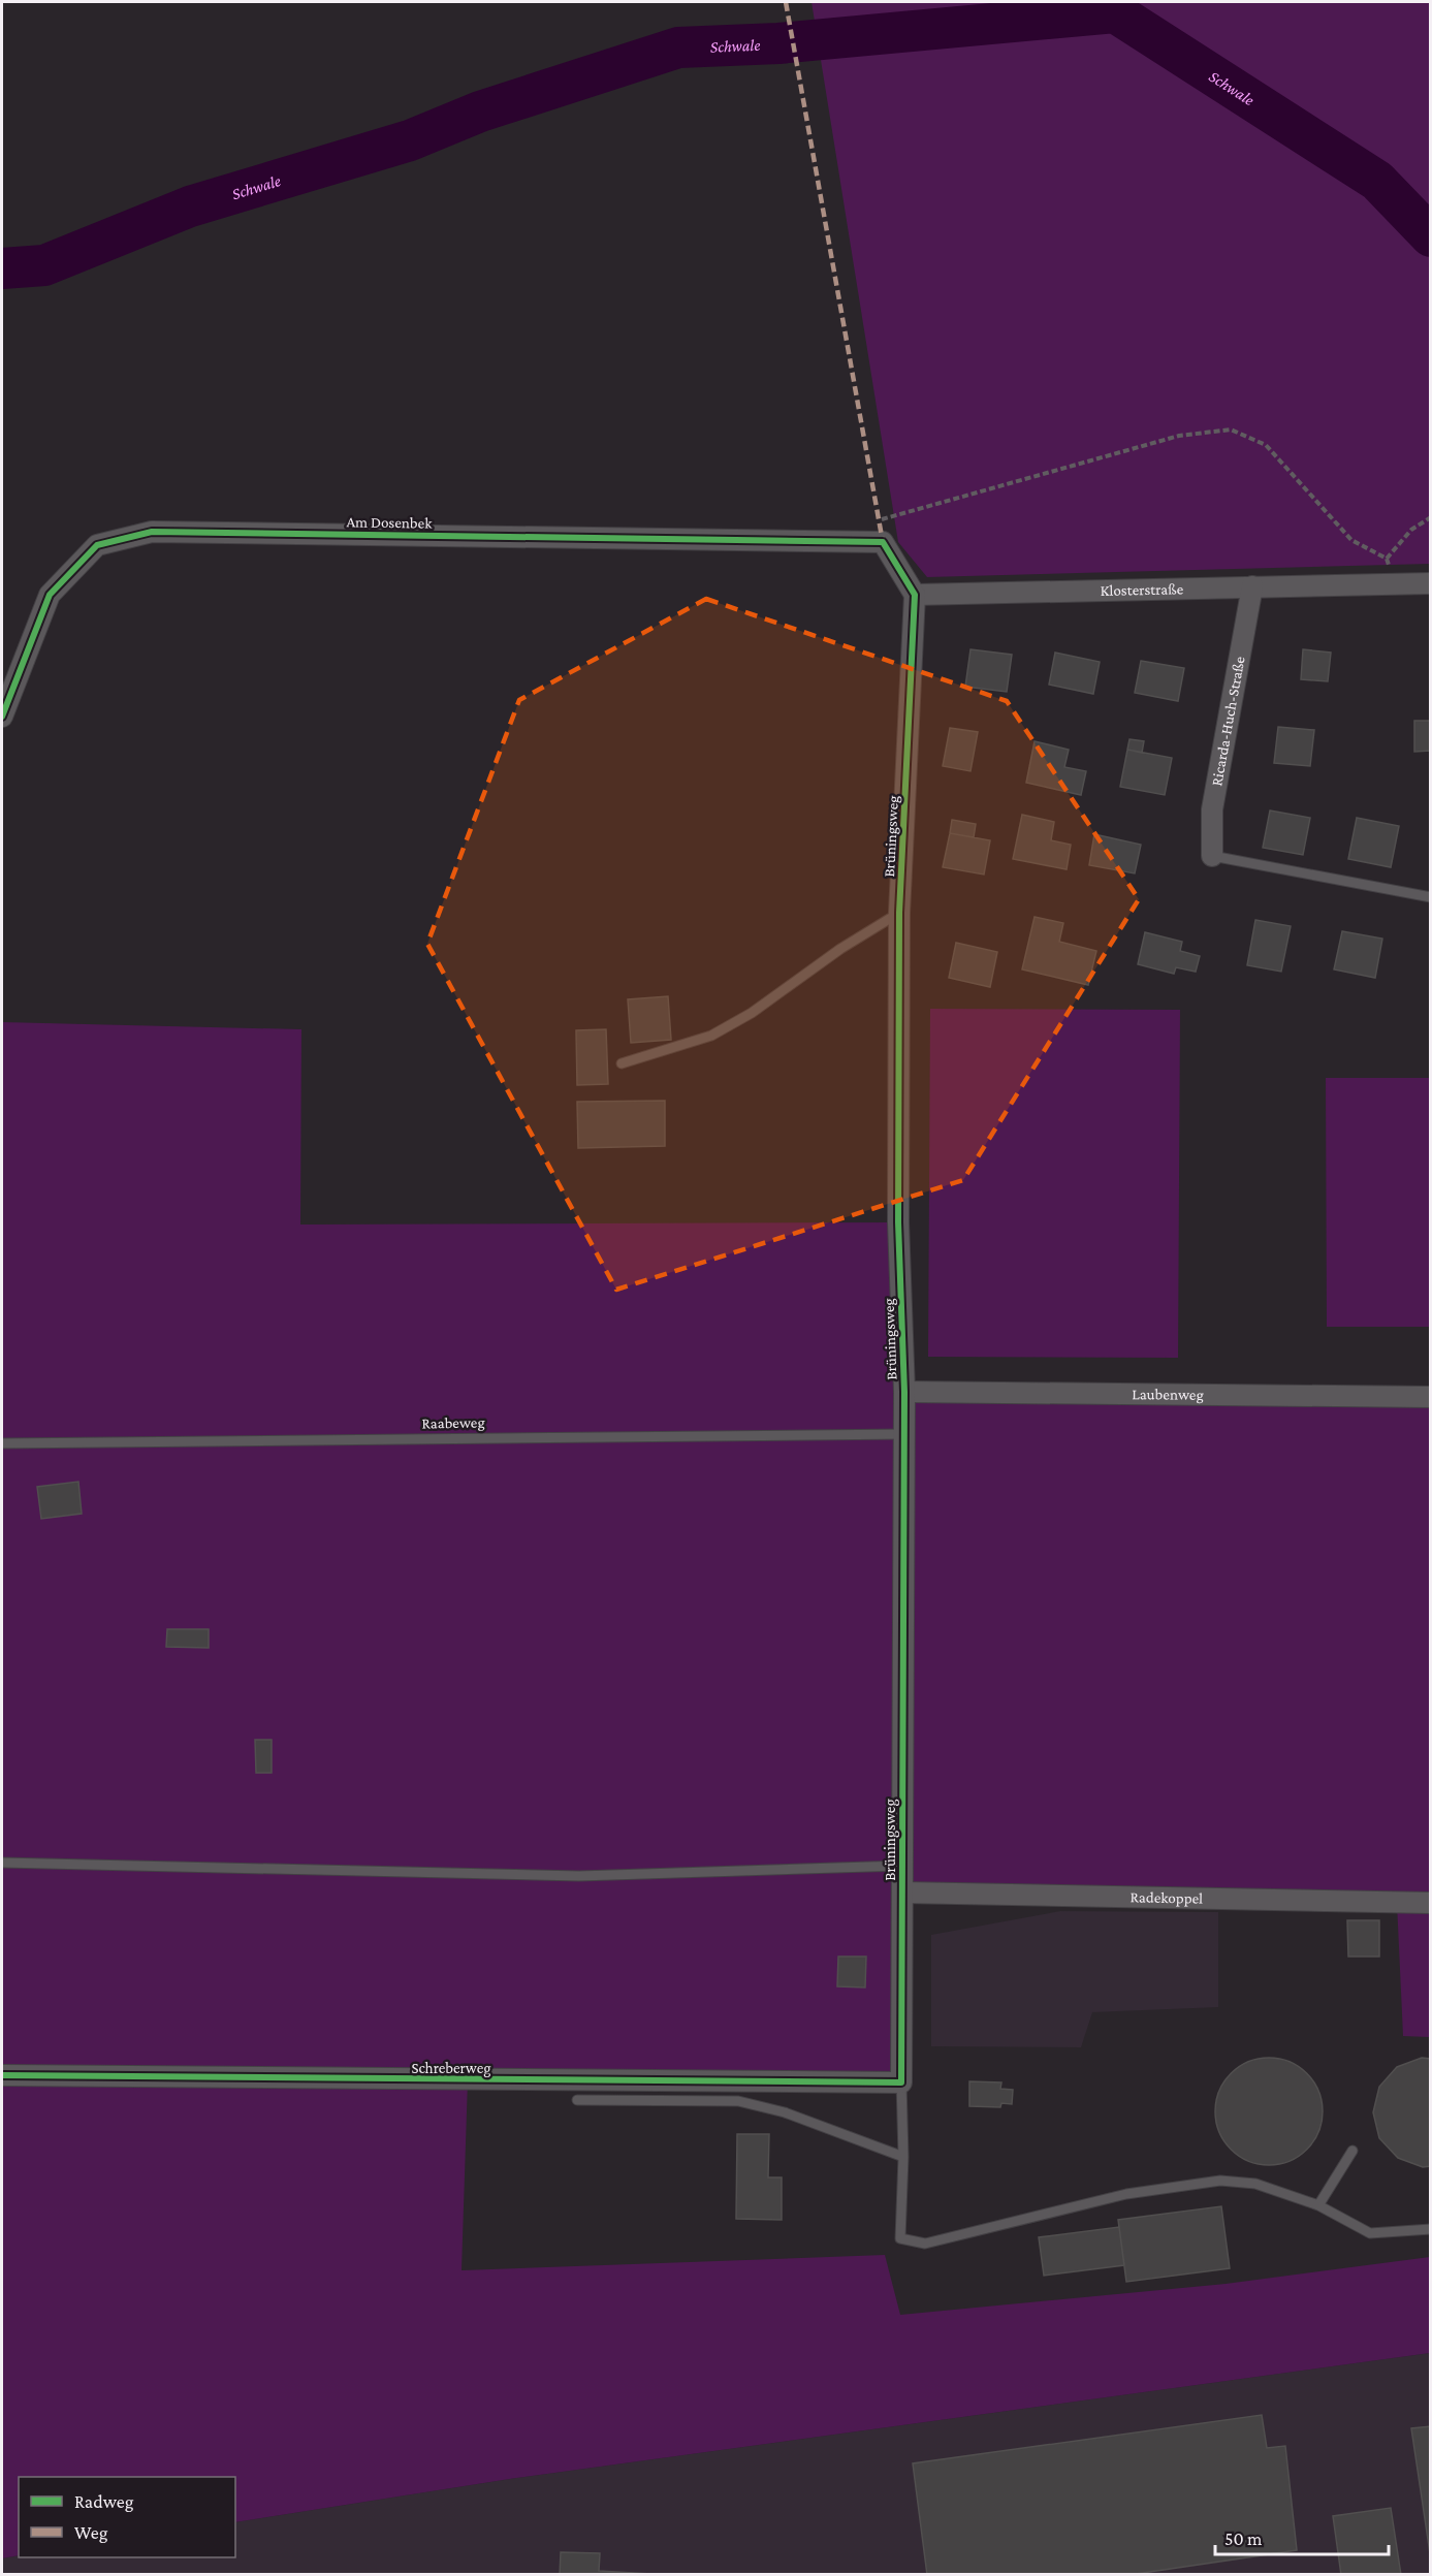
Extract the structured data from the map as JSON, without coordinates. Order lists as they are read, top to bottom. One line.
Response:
{"streets":{"street":["Am Dosenbek","Klosterstraße","Ricarda-Huch-Straße","Brüningsweg","Laubenweg","Radekoppel","Schreberweg"],"lane":["Raabeweg"]},"crossings":[["Am Dosenbek","Klosterstraße"],["Am Dosenbek","Brüningsweg"],["Klosterstraße","Ricarda-Huch-Straße"],["Klosterstraße","Brüningsweg"],["Brüningsweg","Laubenweg"],["Brüningsweg","Raabeweg"],["Brüningsweg","Radekoppel"],["Brüningsweg","Schreberweg"]],"water":["Schwale"],"legend":["Radweg","Weg"],"scale_bar":"50 m"}
